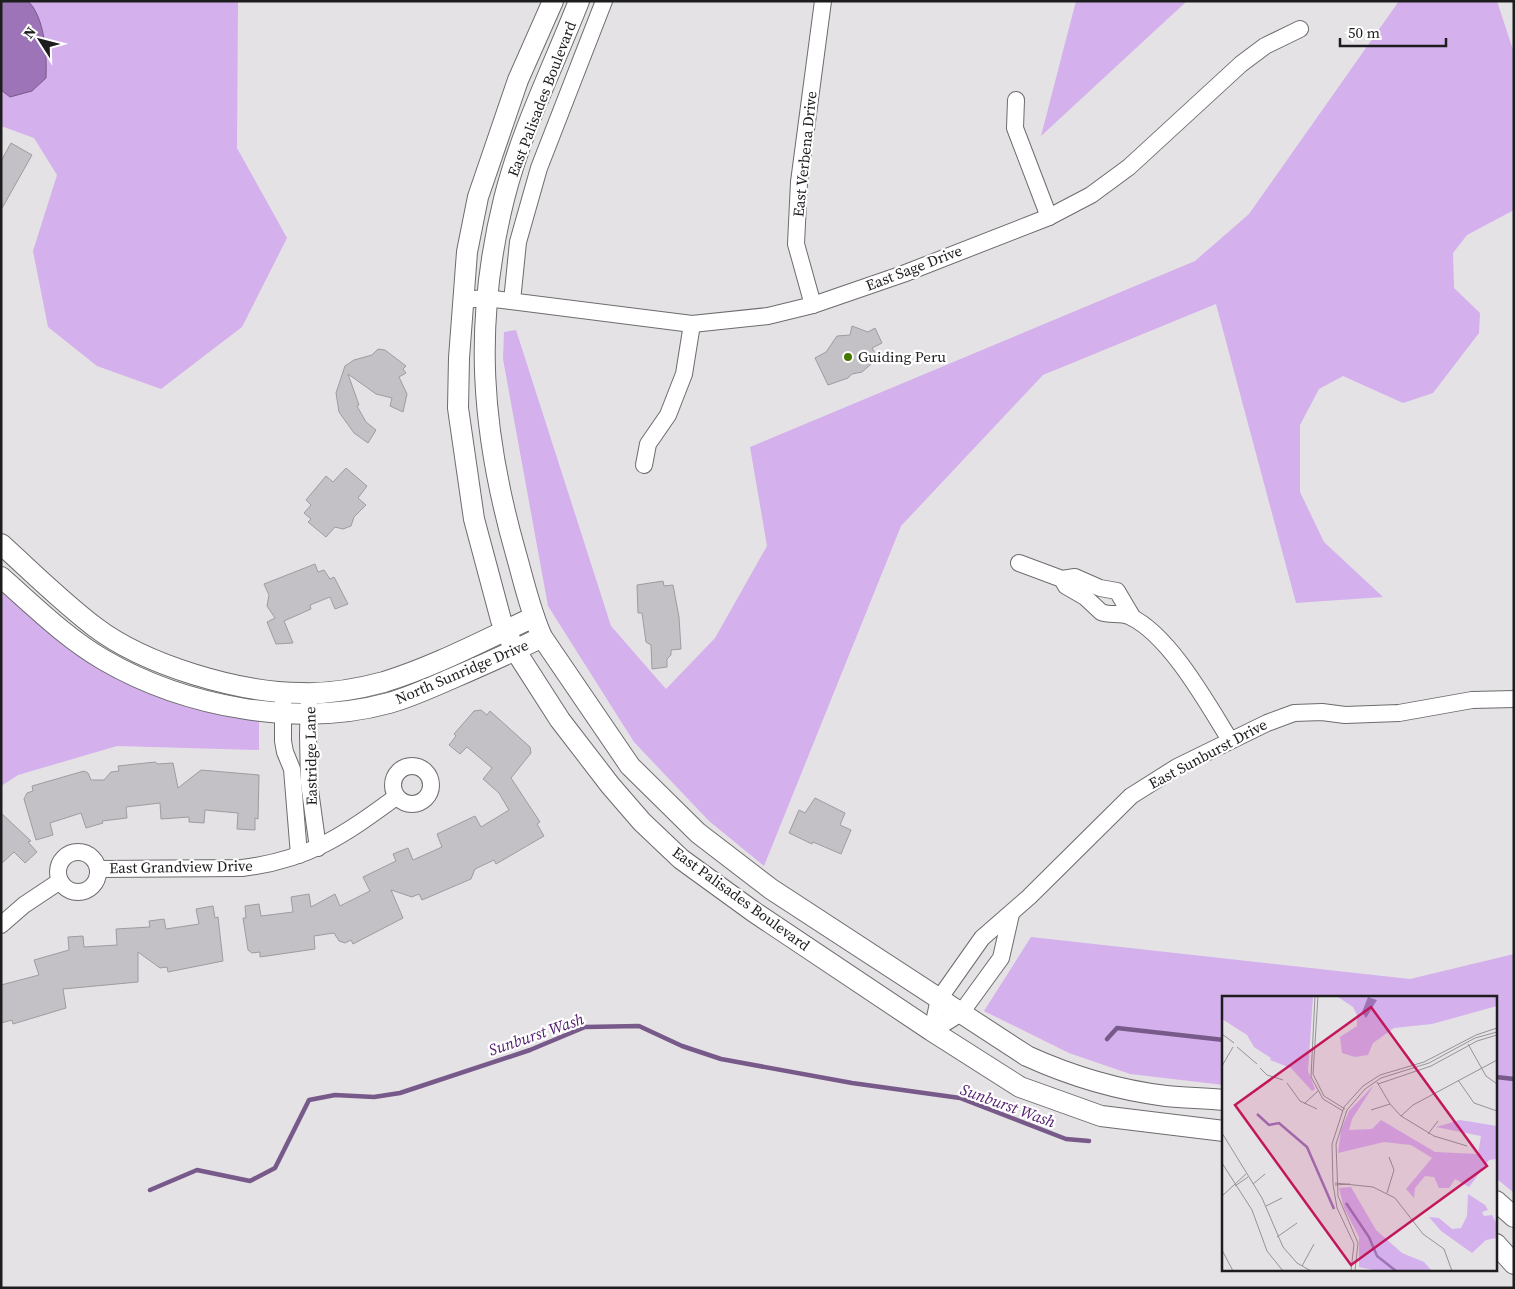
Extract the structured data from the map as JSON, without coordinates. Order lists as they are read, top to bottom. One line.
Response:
{"streets":{"street":["East Palisades Boulevard","East Verbena Drive","East Sage Drive","North Sunridge Drive","East Sunburst Drive","Eastridge Lane","East Grandview Drive"]},"crossings":[["East Palisades Boulevard","East Sage Drive"],["East Palisades Boulevard","North Sunridge Drive"],["East Palisades Boulevard","East Sunburst Drive"],["East Verbena Drive","East Sage Drive"],["North Sunridge Drive","Eastridge Lane"],["Eastridge Lane","East Grandview Drive"]],"water":["Sunburst Wash"],"places":["Guiding Peru"],"scale_bar":"50 m","north":"top left"}
